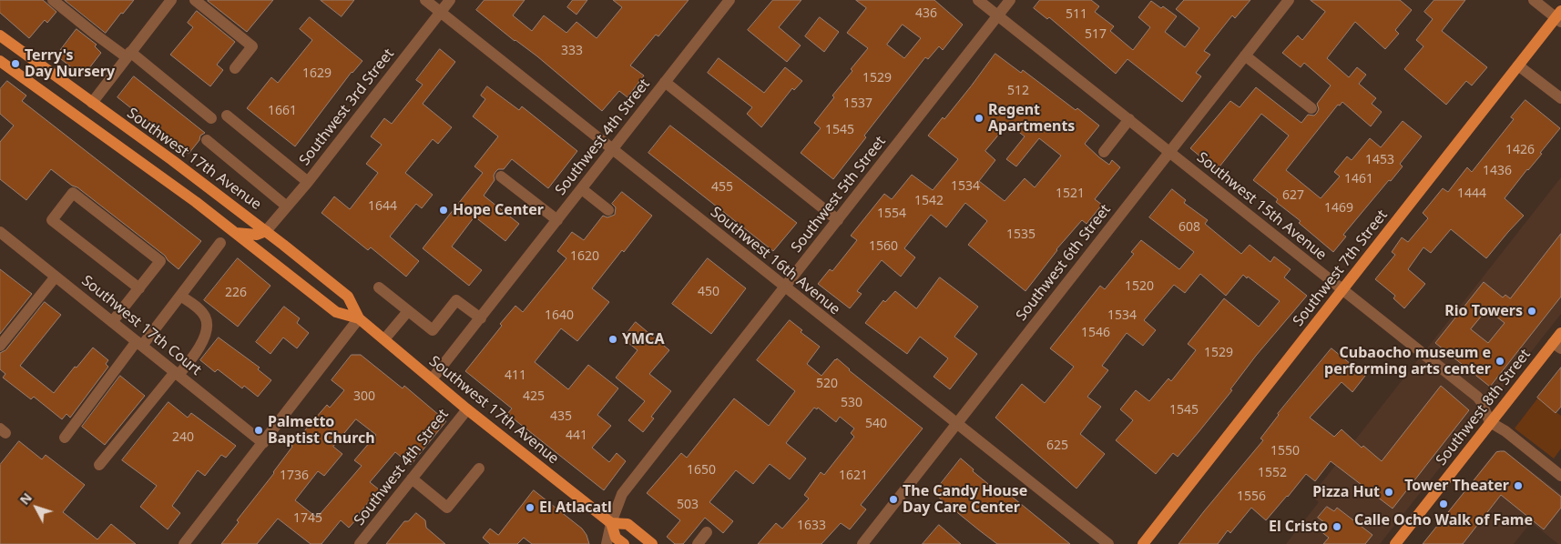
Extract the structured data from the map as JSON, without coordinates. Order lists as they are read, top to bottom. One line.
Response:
{"streets":{"main road":["Southwest 17th Avenue","Southwest 7th Street","Southwest 8th Street"],"street":["Southwest 3rd Street","Southwest 4th Street","Southwest 5th Street","Southwest 15th Avenue","Southwest 16th Avenue","Southwest 6th Street","Southwest 17th Court"]},"crossings":[["Southwest 3rd Street","Southwest 17th Avenue"],["Southwest 3rd Street","Southwest 16th Avenue"],["Southwest 4th Street","Southwest 17th Avenue"],["Southwest 4th Street","Southwest 16th Avenue"],["Southwest 17th Avenue","Southwest 5th Street"],["Southwest 5th Street","Southwest 15th Avenue"],["Southwest 5th Street","Southwest 16th Avenue"],["Southwest 15th Avenue","Southwest 6th Street"],["Southwest 15th Avenue","Southwest 7th Street"],["Southwest 15th Avenue","Southwest 8th Street"],["Southwest 16th Avenue","Southwest 6th Street"]],"places":["Terry's Day Nursery","Regent Apartments","Hope Center","Rio Towers","YMCA","Cubaocho museum e performing arts center","Palmetto Baptist Church","Tower Theater","Pizza Hut","The Candy House Day Care Center","Calle Ocho Walk of Fame","El Atlacatl","El Cristo"],"house_numbers":["436","511","517","333","1629","1529","512","1537","1661","1545","1426","1453","1436","1461","1534","455","1521","1444","627","1542","1644","1469","1554","608","1535","1560","1620","1520","450","226","1640","1534","1546","1529","411","520","300","425","530","1545","435","540","441","240","625","1550","1650","1552","1736","1621","1556","503","1745","1633"],"north":"top left"}
